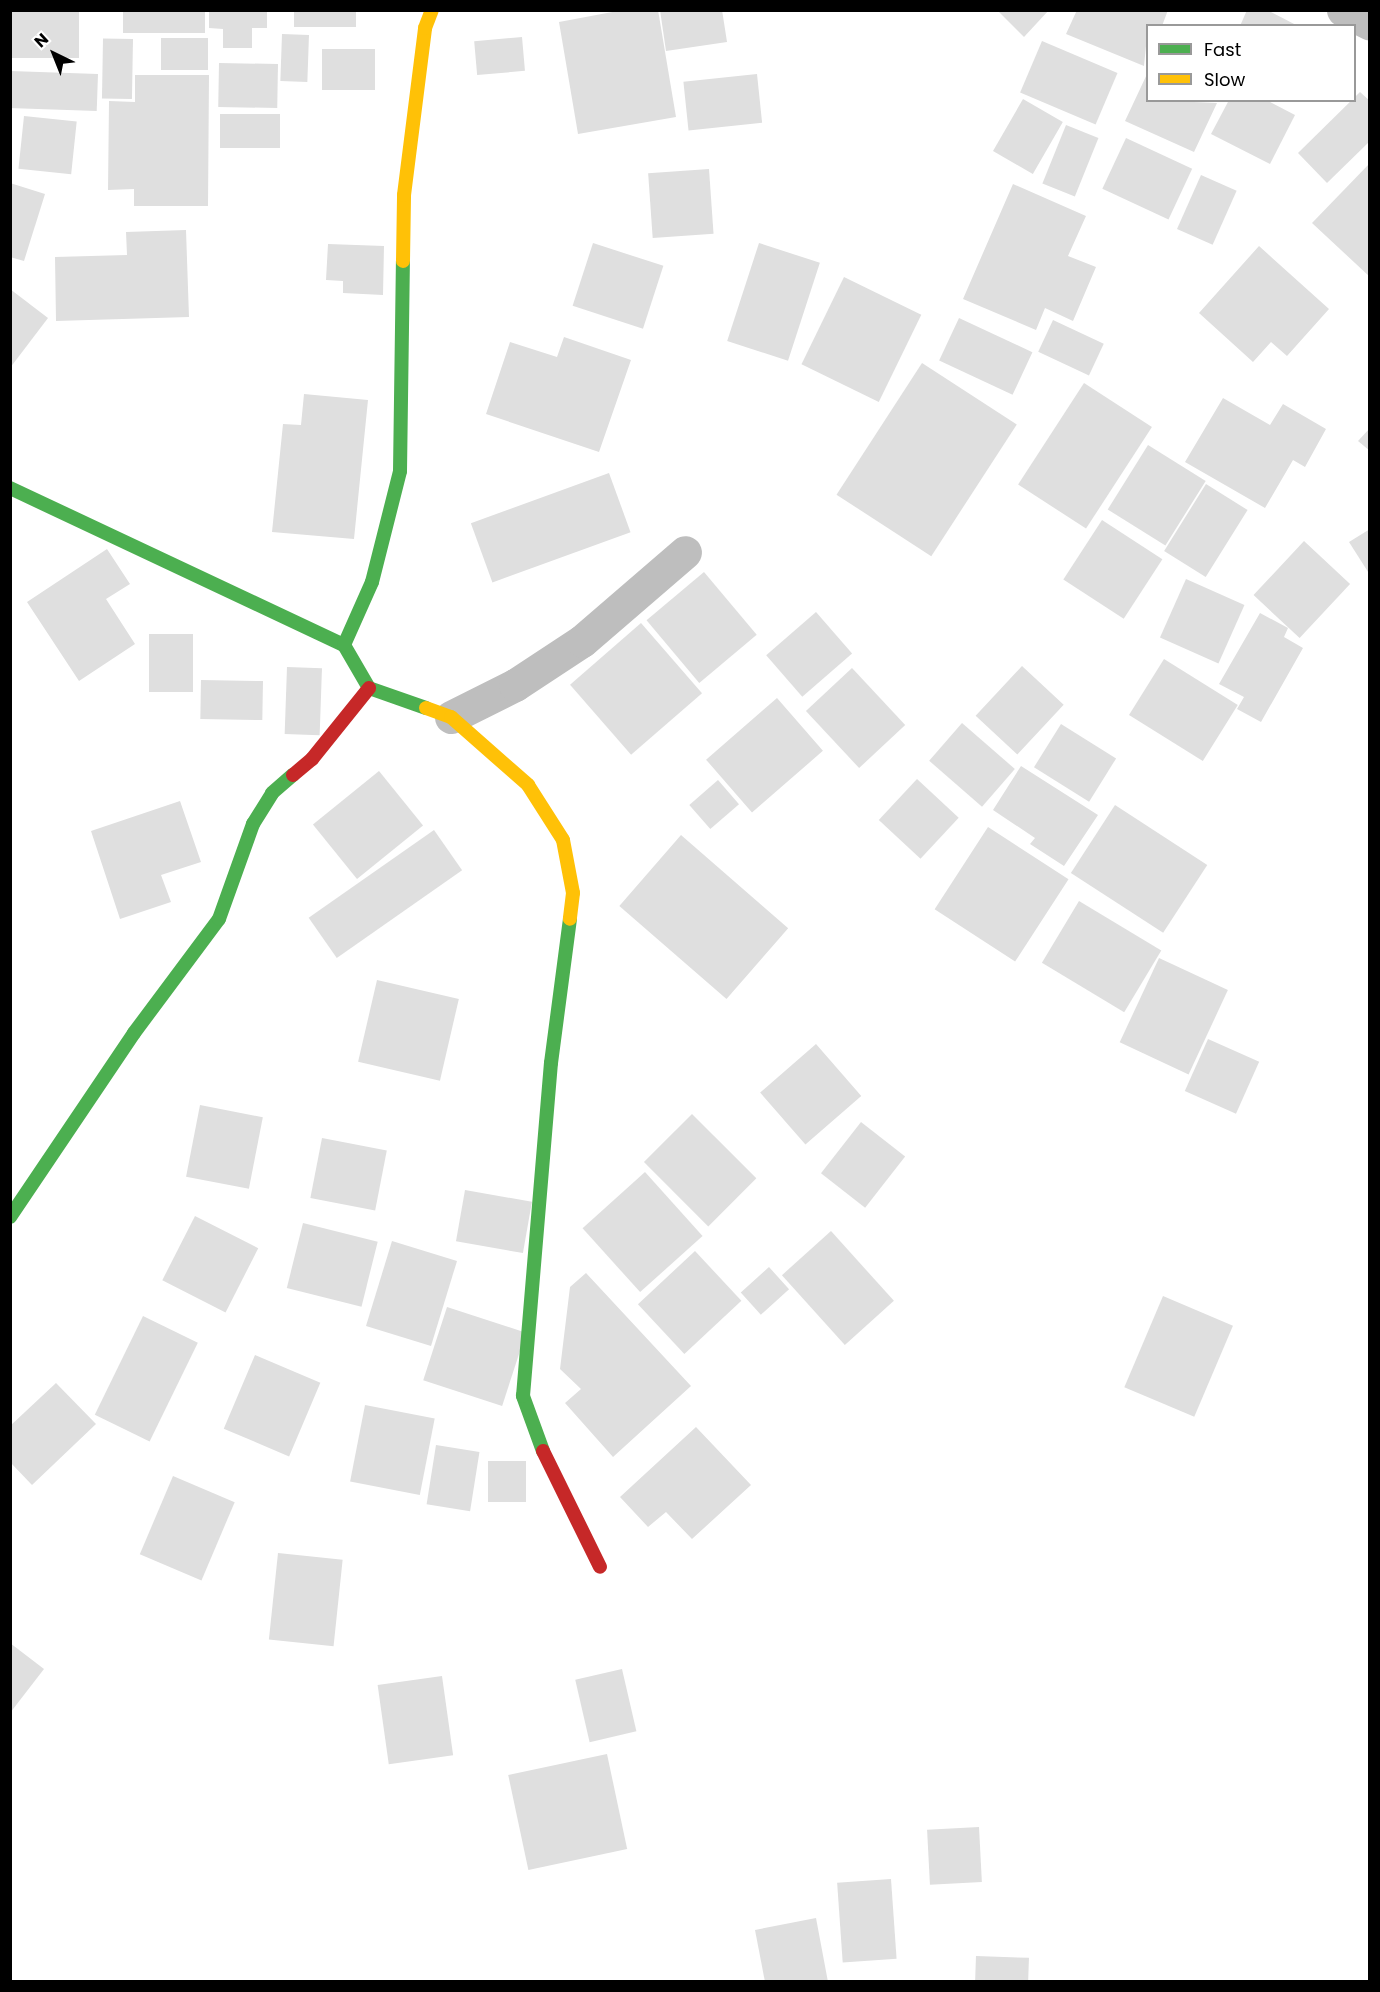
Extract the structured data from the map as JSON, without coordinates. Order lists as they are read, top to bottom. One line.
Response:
{"legend":["Fast","Slow"],"north":"top left"}
